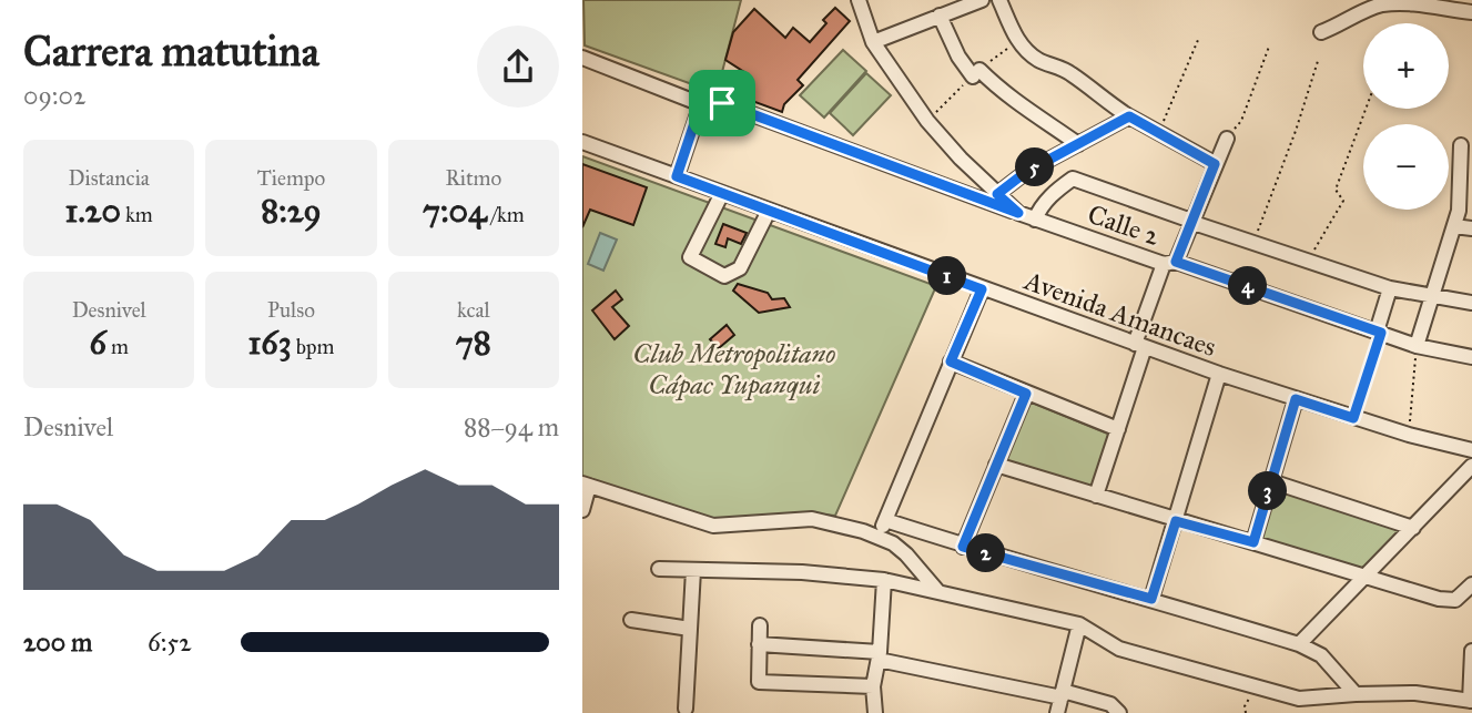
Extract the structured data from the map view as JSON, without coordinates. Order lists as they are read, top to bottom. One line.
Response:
{"streets":{"street":["Calle 2","Avenida Amancaes"]},"parks":["Club Metropolitano Cápac Yupanqui"],"page":{"heading":["Carrera matutina","09:02"],"map_buttons":["+","−"],"stats":[["Distancia","1.20 km"],["Tiempo","8:29"],["Ritmo","7:04 /km"],["Desnivel","6 m"],["Pulso","163 bpm"],["kcal","78"]],"pins":["5","1","4","3","2"],"chart":["Desnivel","88–94 m"],"list":[{"name":"200 m","note":"6:52"}]}}
